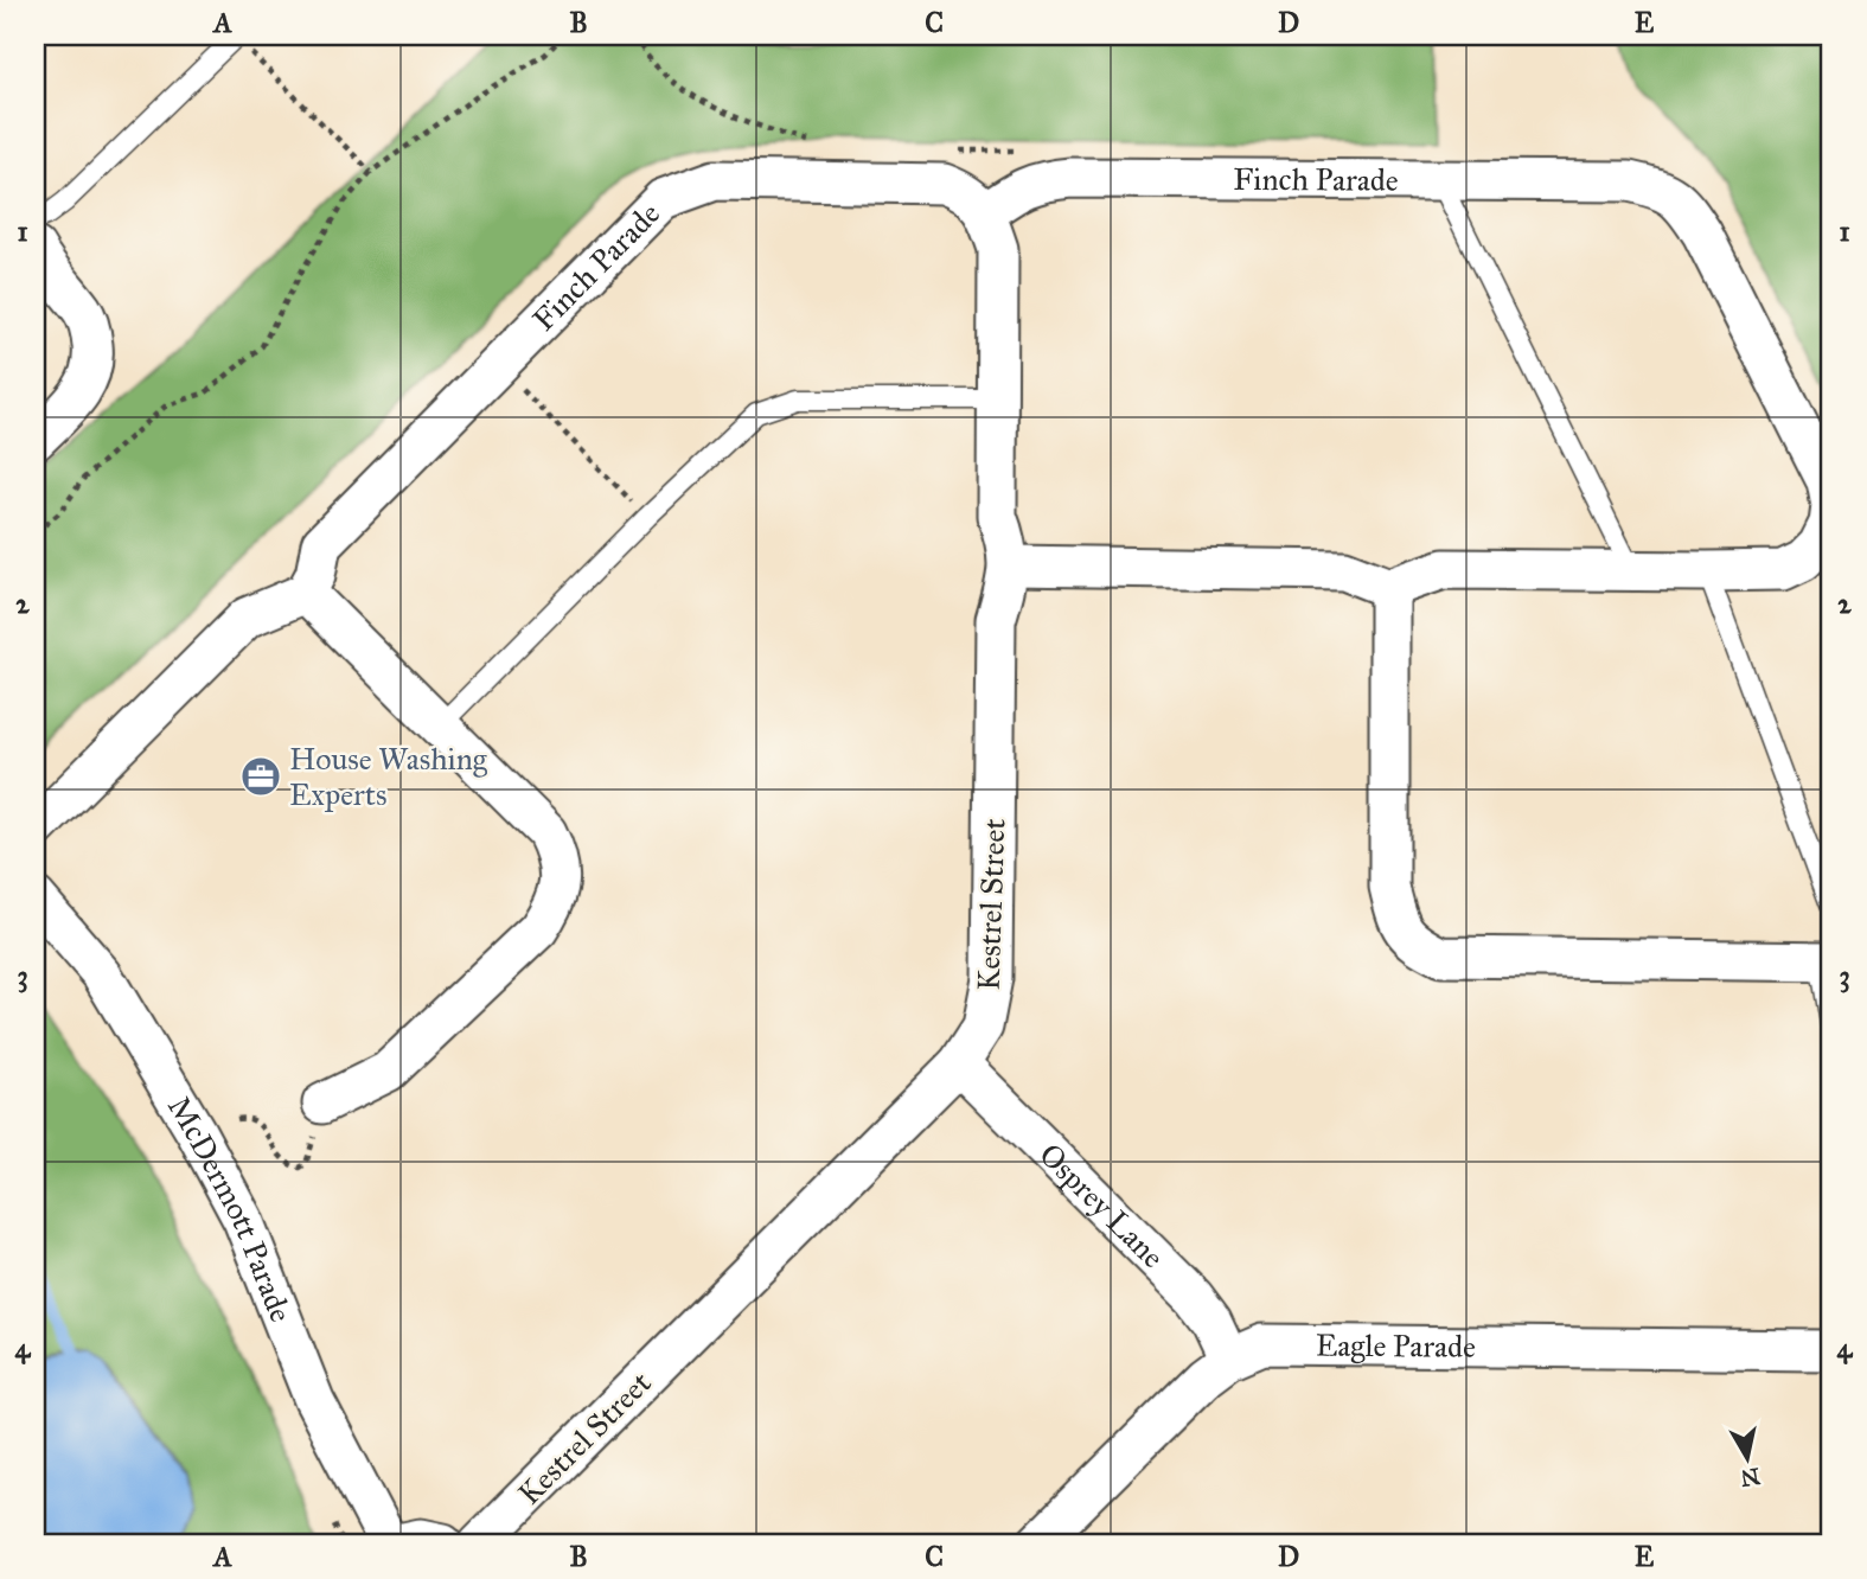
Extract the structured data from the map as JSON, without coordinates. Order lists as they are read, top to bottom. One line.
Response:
{"streets":{"street":["Finch Parade","Kestrel Street","Osprey Lane","McDermott Parade","Eagle Parade"]},"crossings":[["Finch Parade","Kestrel Street"],["Kestrel Street","Osprey Lane"],["Osprey Lane","Eagle Parade"]],"places":{"office":["House Washing Experts"]},"north":"bottom","grid":{"columns":["A","B","C","D","E"],"rows":["1","2","3","4"]}}
